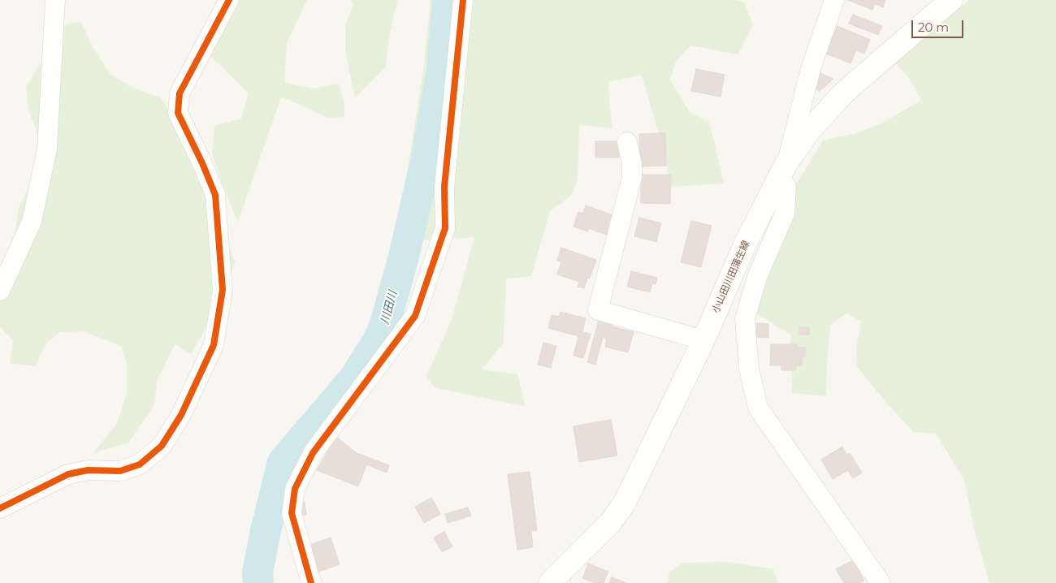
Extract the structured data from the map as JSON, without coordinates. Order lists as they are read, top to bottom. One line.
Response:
{"streets":{"main road":["小山田川田蒲生線"]},"water":["川田川"],"scale_bar":"20 m"}
